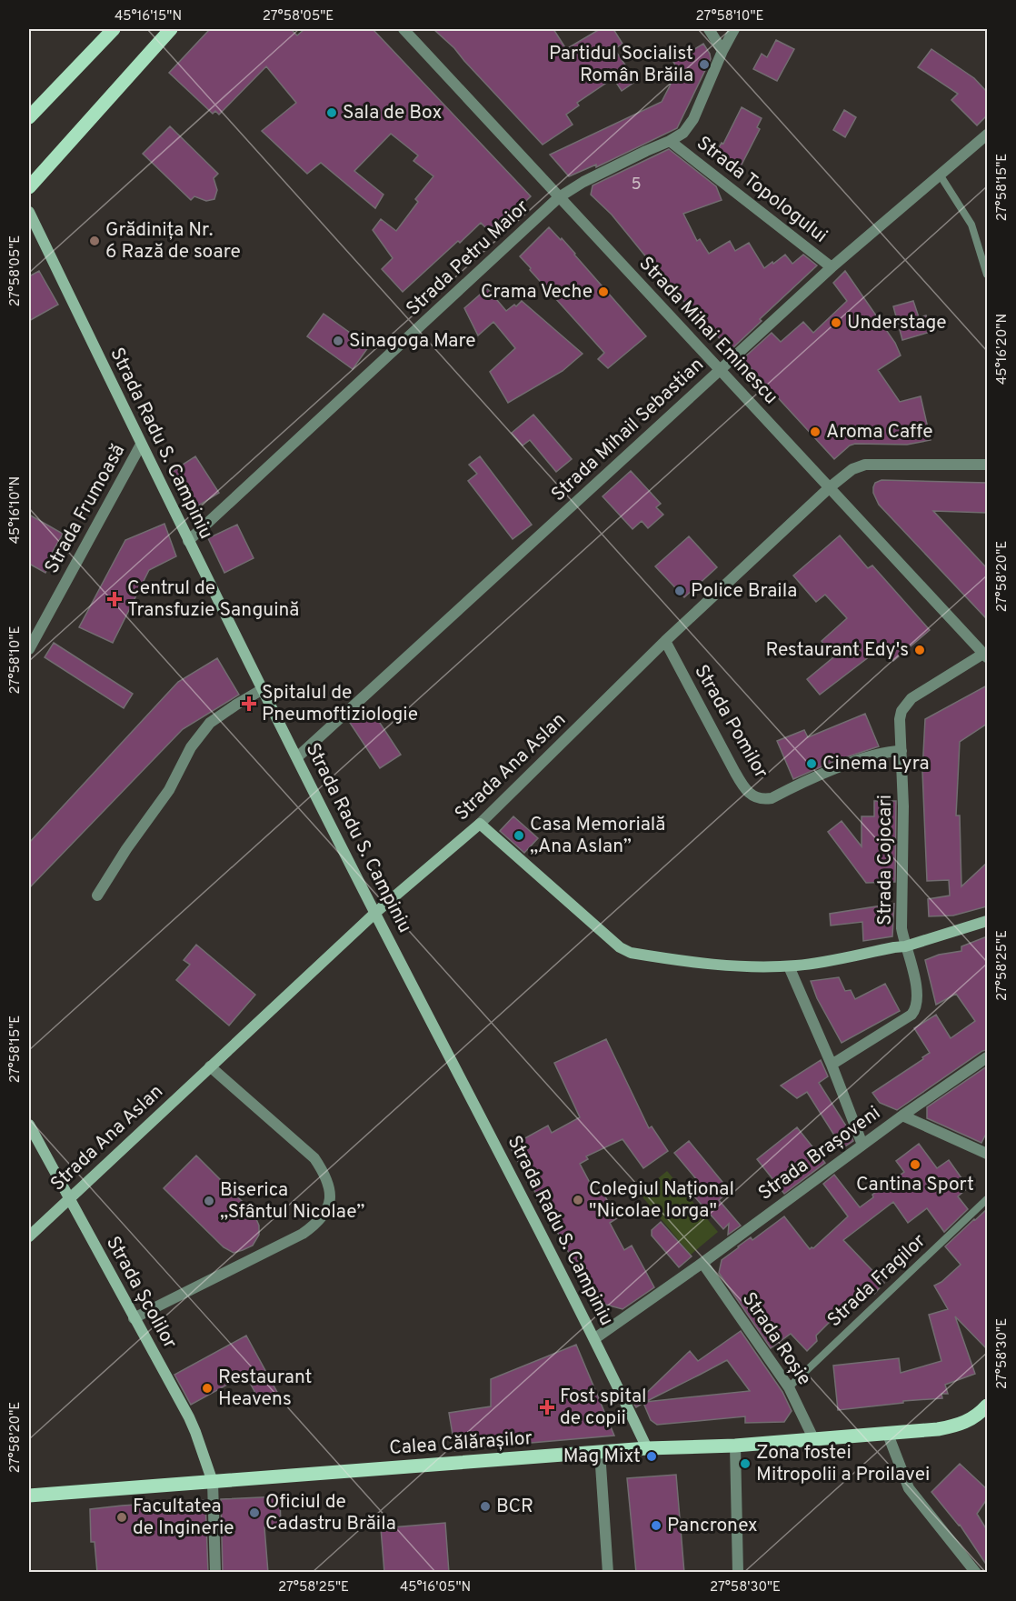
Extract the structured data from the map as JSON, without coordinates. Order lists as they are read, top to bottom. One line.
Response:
{"streets":{"main road":["Strada Radu S. Campiniu","Strada Ana Aslan","Strada Școlilor","Calea Călărașilor"],"street":["Strada Topologului","Strada Petru Maior","Strada Mihai Eminescu","Strada Mihail Sebastian","Strada Frumoasă","Strada Pomilor","Strada Cojocari","Strada Brașoveni","Strada Roșie"],"lane":["Strada Fragilor"]},"crossings":[["Strada Topologului","Strada Petru Maior"],["Strada Topologului","Strada Mihail Sebastian"],["Strada Petru Maior","Strada Mihai Eminescu"],["Strada Petru Maior","Strada Radu S. Campiniu"],["Strada Mihai Eminescu","Strada Mihail Sebastian"],["Strada Mihai Eminescu","Strada Ana Aslan"],["Strada Mihai Eminescu","Strada Cojocari"],["Strada Mihail Sebastian","Strada Radu S. Campiniu"],["Strada Radu S. Campiniu","Strada Frumoasă"],["Strada Radu S. Campiniu","Strada Ana Aslan"],["Strada Radu S. Campiniu","Strada Brașoveni"],["Strada Radu S. Campiniu","Calea Călărașilor"],["Strada Pomilor","Strada Ana Aslan"],["Strada Pomilor","Strada Cojocari"],["Strada Ana Aslan","Strada Școlilor"],["Strada Brașoveni","Strada Roșie"],["Strada Fragilor","Strada Roșie"],["Strada Școlilor","Calea Călărașilor"],["Strada Roșie","Calea Călărașilor"]],"places":{"other":["Partidul Socialist Român Brăila","Sala de Box","Grădinița Nr. 6 Rază de soare","Crama Veche","Understage","Sinagoga Mare","Aroma Caffe","Police Braila","Restaurant Edy's","Cinema Lyra","Casa Memorială „Ana Aslan”","Cantina Sport","Colegiul Național \"Nicolae Iorga\"","Biserica „Sfântul Nicolae”","Restaurant Heavens","Mag Mixt","Zona fostei Mitropolii a Proilavei","BCR","Oficiul de Cadastru Brăila","Facultatea de Inginerie","Pancronex"],"health":["Centrul de Transfuzie Sanguină","Spitalul de Pneumoftiziologie","Fost spital de copii"]},"house_numbers":["5"],"coordinates":["45°16'15\"N","27°58'05\"E","27°58'10\"E","27°58'15\"E","45°16'20\"N","45°16'10\"N","27°58'20\"E","27°58'25\"E","27°58'30\"E","45°16'05\"N"]}
